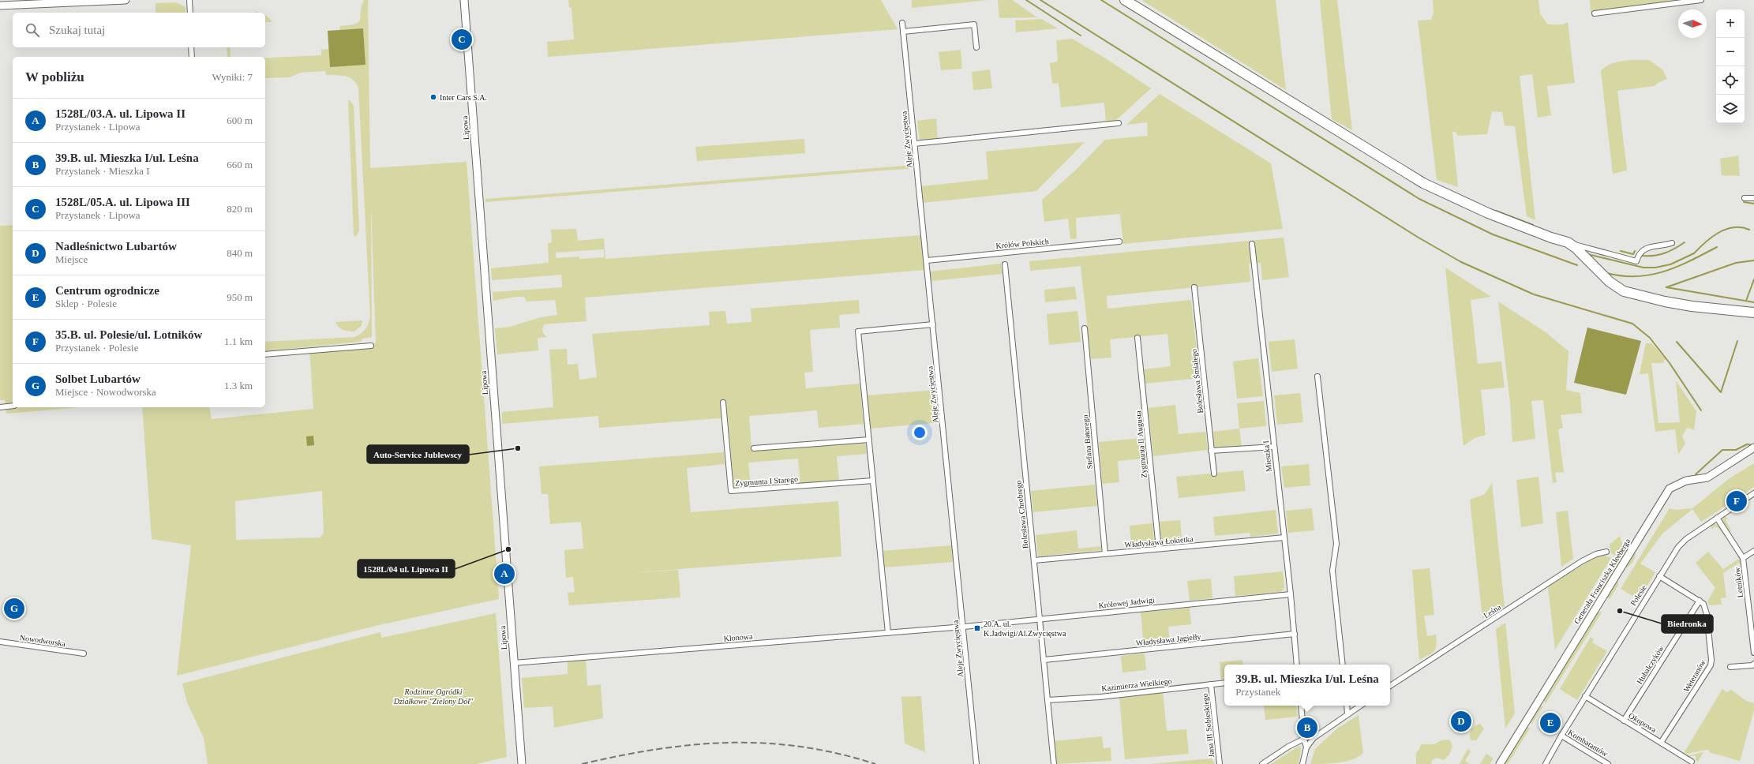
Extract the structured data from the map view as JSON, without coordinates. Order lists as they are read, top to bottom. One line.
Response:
{"streets":{"street":["Lipowa","Aleje Zwycięstwa","Królów Polskich","Bolesława Śmiałego","Stefana Batorego","Zygmunta II Augusta","Mieszka I","Zygmunta I Starego","Bolesława Chrobrego","Władysława Łokietka","Generała Franciszka Kleeberga","Lotników","Polesie","Królowej Jadwigi","Leśna","Klonowa","Władysława Jagiełły","Nowodworska","Hubalczyków","Weteranów","Kazimierza Wielkiego","Okopowa","Jana III Sobieskiego","Kombatantów"]},"crossings":[["Lipowa","Klonowa"],["Aleje Zwycięstwa","Królów Polskich"],["Aleje Zwycięstwa","Królowej Jadwigi"],["Aleje Zwycięstwa","Klonowa"],["Stefana Batorego","Władysława Łokietka"],["Zygmunta II Augusta","Władysława Łokietka"],["Mieszka I","Władysława Łokietka"],["Mieszka I","Królowej Jadwigi"],["Mieszka I","Władysława Jagiełły"],["Bolesława Chrobrego","Władysława Łokietka"],["Bolesława Chrobrego","Królowej Jadwigi"],["Bolesława Chrobrego","Władysława Jagiełły"],["Bolesława Chrobrego","Kazimierza Wielkiego"],["Lotników","Polesie"],["Polesie","Okopowa"],["Polesie","Kombatantów"],["Królowej Jadwigi","Klonowa"],["Hubalczyków","Weteranów"],["Hubalczyków","Okopowa"],["Weteranów","Okopowa"],["Kazimierza Wielkiego","Jana III Sobieskiego"]],"parks":["Rodzinne Ogródki Działkowe \"Zielony Dół\""],"places":{"other":["Inter Cars S.A.","Auto-Service Jublewscy","1528L/04 ul. Lipowa II","Biedronka"],"transit":["20.A. ul. K.Jadwigi/Al.Zwycięstwa"]},"north":"right","page":{"map_buttons":["+","−"],"search":"Szukaj tutaj","pins":["C","F","A","G","D","E","B"],"heading":["W pobliżu","Wyniki: 7"],"list":[{"mark":"A","name":"1528L/03.A. ul. Lipowa II","note":"Przystanek · Lipowa","value":"600 m"},{"mark":"B","name":"39.B. ul. Mieszka I/ul. Leśna","note":"Przystanek · Mieszka I","value":"660 m"},{"mark":"C","name":"1528L/05.A. ul. Lipowa III","note":"Przystanek · Lipowa","value":"820 m"},{"mark":"D","name":"Nadleśnictwo Lubartów","note":"Miejsce","value":"840 m"},{"mark":"E","name":"Centrum ogrodnicze","note":"Sklep · Polesie","value":"950 m"},{"mark":"F","name":"35.B. ul. Polesie/ul. Lotników","note":"Przystanek · Polesie","value":"1.1 km"},{"mark":"G","name":"Solbet Lubartów","note":"Miejsce · Nowodworska","value":"1.3 km"}],"popup":["39.B. ul. Mieszka I/ul. Leśna","Przystanek"]}}
